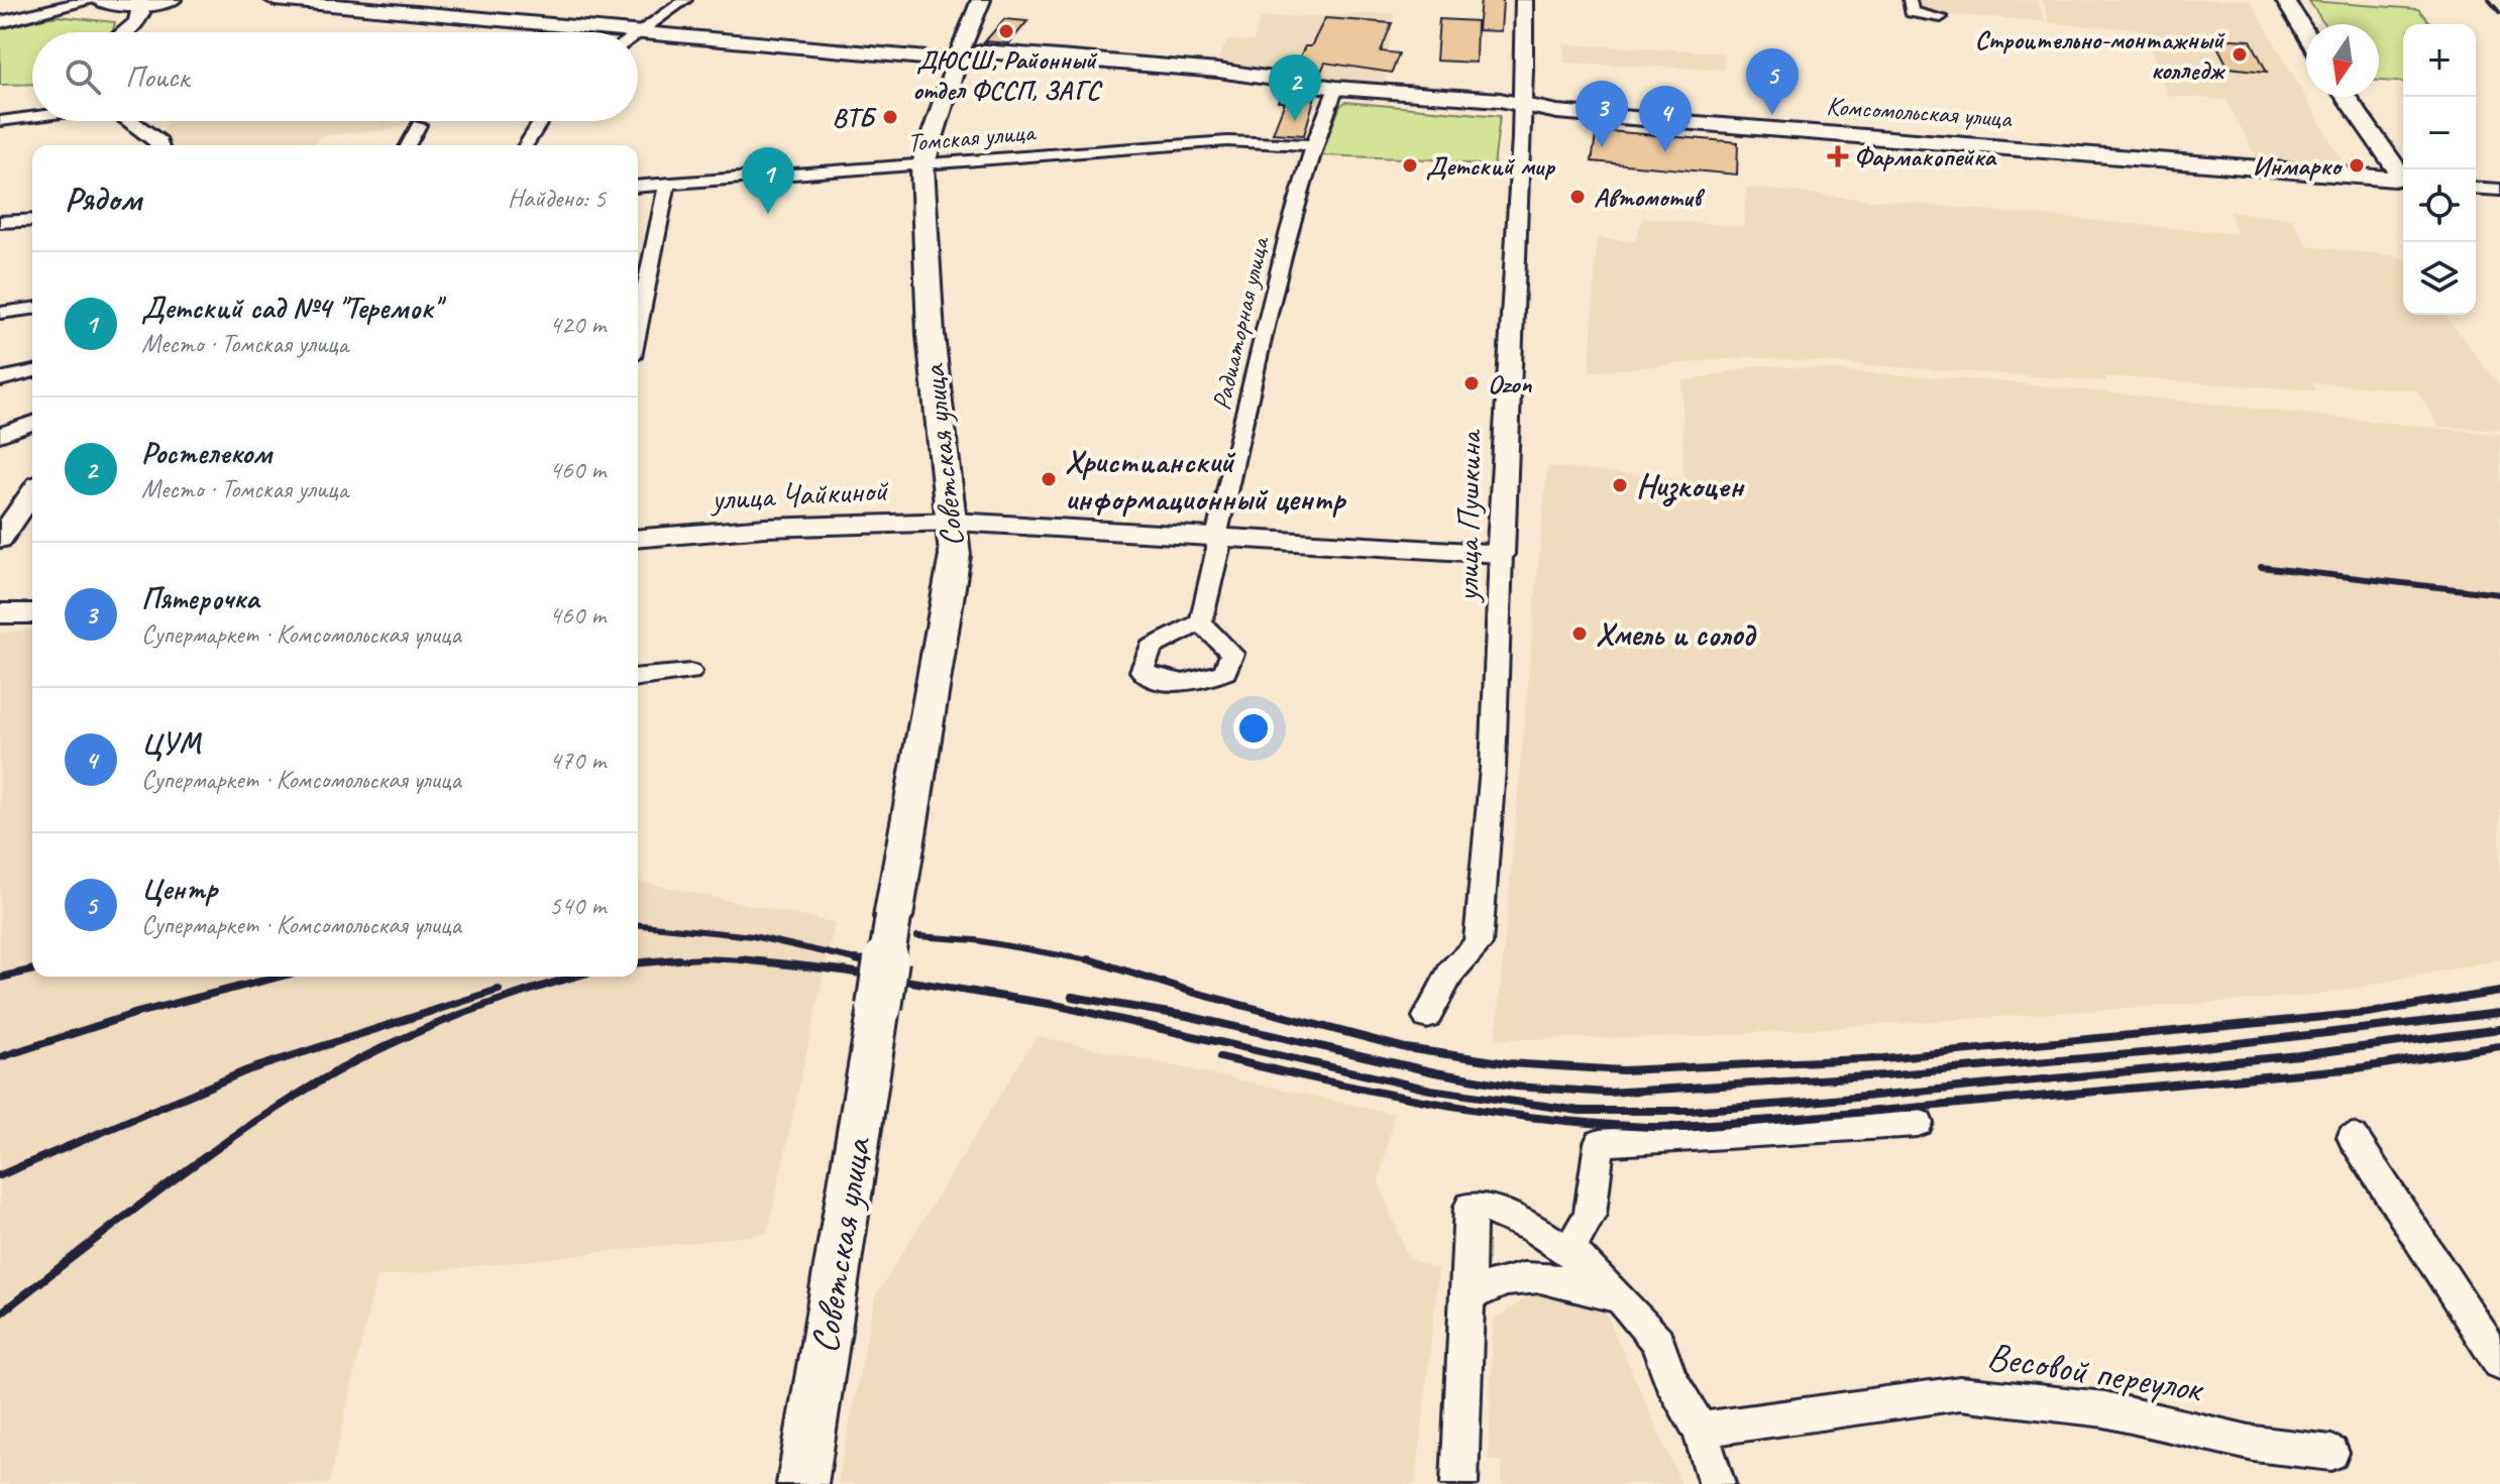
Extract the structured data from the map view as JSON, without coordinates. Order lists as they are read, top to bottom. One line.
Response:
{"streets":{"main road":["Комсомольская улица","Советская улица"],"street":["Томская улица","Радиаторная улица","улица Чайкиной","улица Пушкина","Весовой переулок"]},"crossings":[["Комсомольская улица","Радиаторная улица"],["Комсомольская улица","Советская улица"],["Комсомольская улица","улица Пушкина"],["Томская улица","Радиаторная улица"],["Томская улица","Советская улица"],["Радиаторная улица","улица Чайкиной"],["Советская улица","улица Чайкиной"],["улица Чайкиной","улица Пушкина"]],"places":{"other":["ДЮСШ, Районный отдел ФССП, ЗАГС","Строительно-монтажный колледж","ВТБ","Детский мир","Инмарко","Автомотив","Ozon","Христианский информационный центр","Низкоцен","Хмель и солод"],"health":["Фармакопейка"]},"north":"bottom","page":{"map_buttons":["+","−"],"search":"Поиск","pins":["5","2","3","4","1"],"heading":["Рядом","Найдено: 5"],"list":[{"mark":"1","name":"Детский сад №4 \"Теремок\"","note":"Место · Томская улица","value":"420 m"},{"mark":"2","name":"Ростелеком","note":"Место · Томская улица","value":"460 m"},{"mark":"3","name":"Пятерочка","note":"Супермаркет · Комсомольская улица","value":"460 m"},{"mark":"4","name":"ЦУМ","note":"Супермаркет · Комсомольская улица","value":"470 m"},{"mark":"5","name":"Центр","note":"Супермаркет · Комсомольская улица","value":"540 m"}]}}
